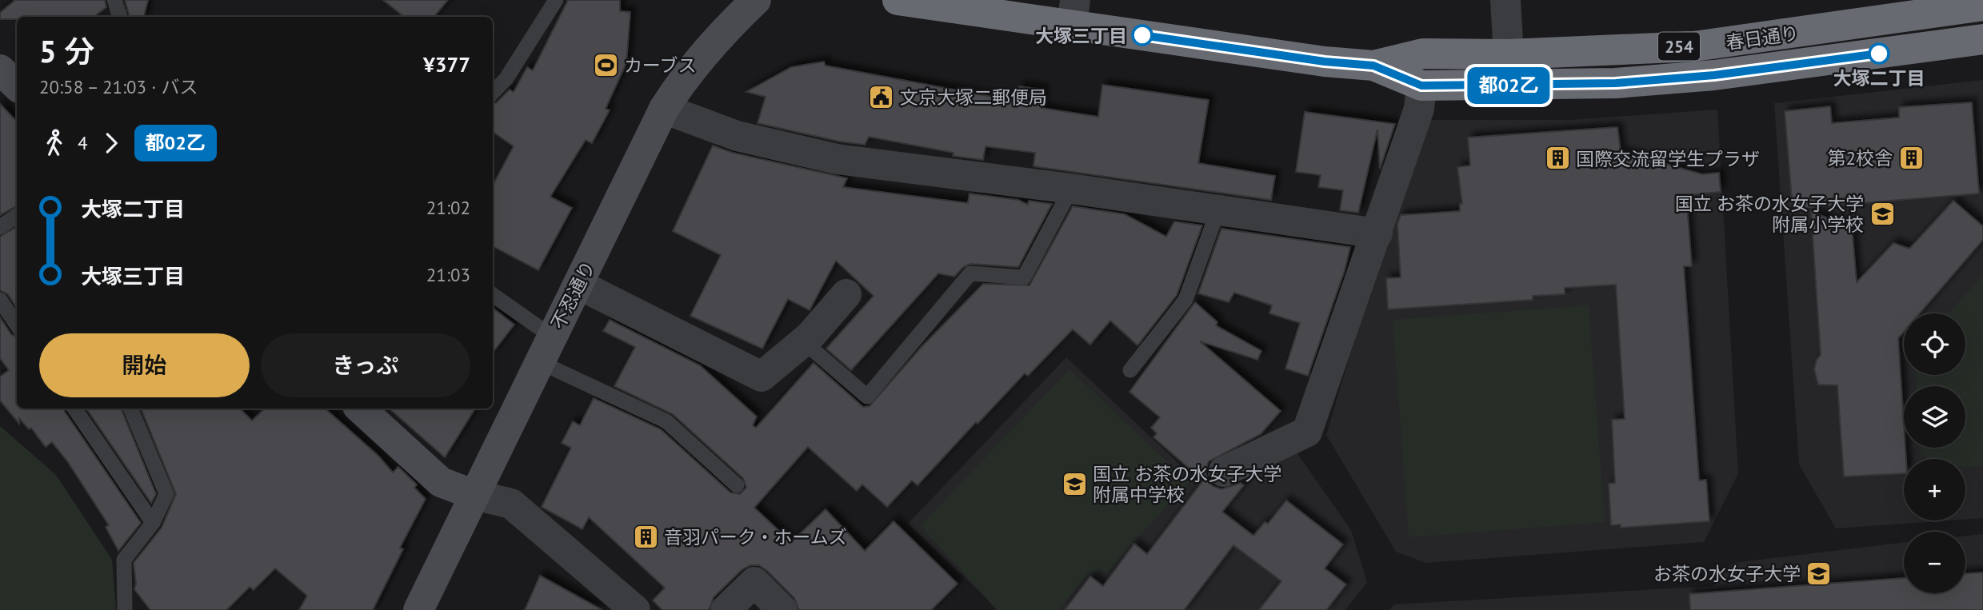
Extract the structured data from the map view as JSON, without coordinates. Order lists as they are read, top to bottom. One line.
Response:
{"streets":{"highway":["春日通り","254"],"main road":["不忍通り"]},"places":{"other":["大塚三丁目","大塚二丁目"],"sports":["カーブス"],"public building":["文京大塚二郵便局"],"building":["第2校舎","国際交流留学生プラザ","音羽パーク・ホームズ"],"school or university":["国立 お茶の水女子大学 附属小学校","国立 お茶の水女子大学 附属中学校","お茶の水女子大学"]},"lines":["bus line 都02乙"],"page":{"on_map":"都02乙","heading":["5 分","20:58 – 21:03 · バス","¥377"],"legs":["4","都02乙"],"list":[{"name":"大塚二丁目","value":"21:02"},{"name":"大塚三丁目","value":"21:03"}],"map_buttons":["+","−"],"buttons":["開始","きっぷ"]}}
